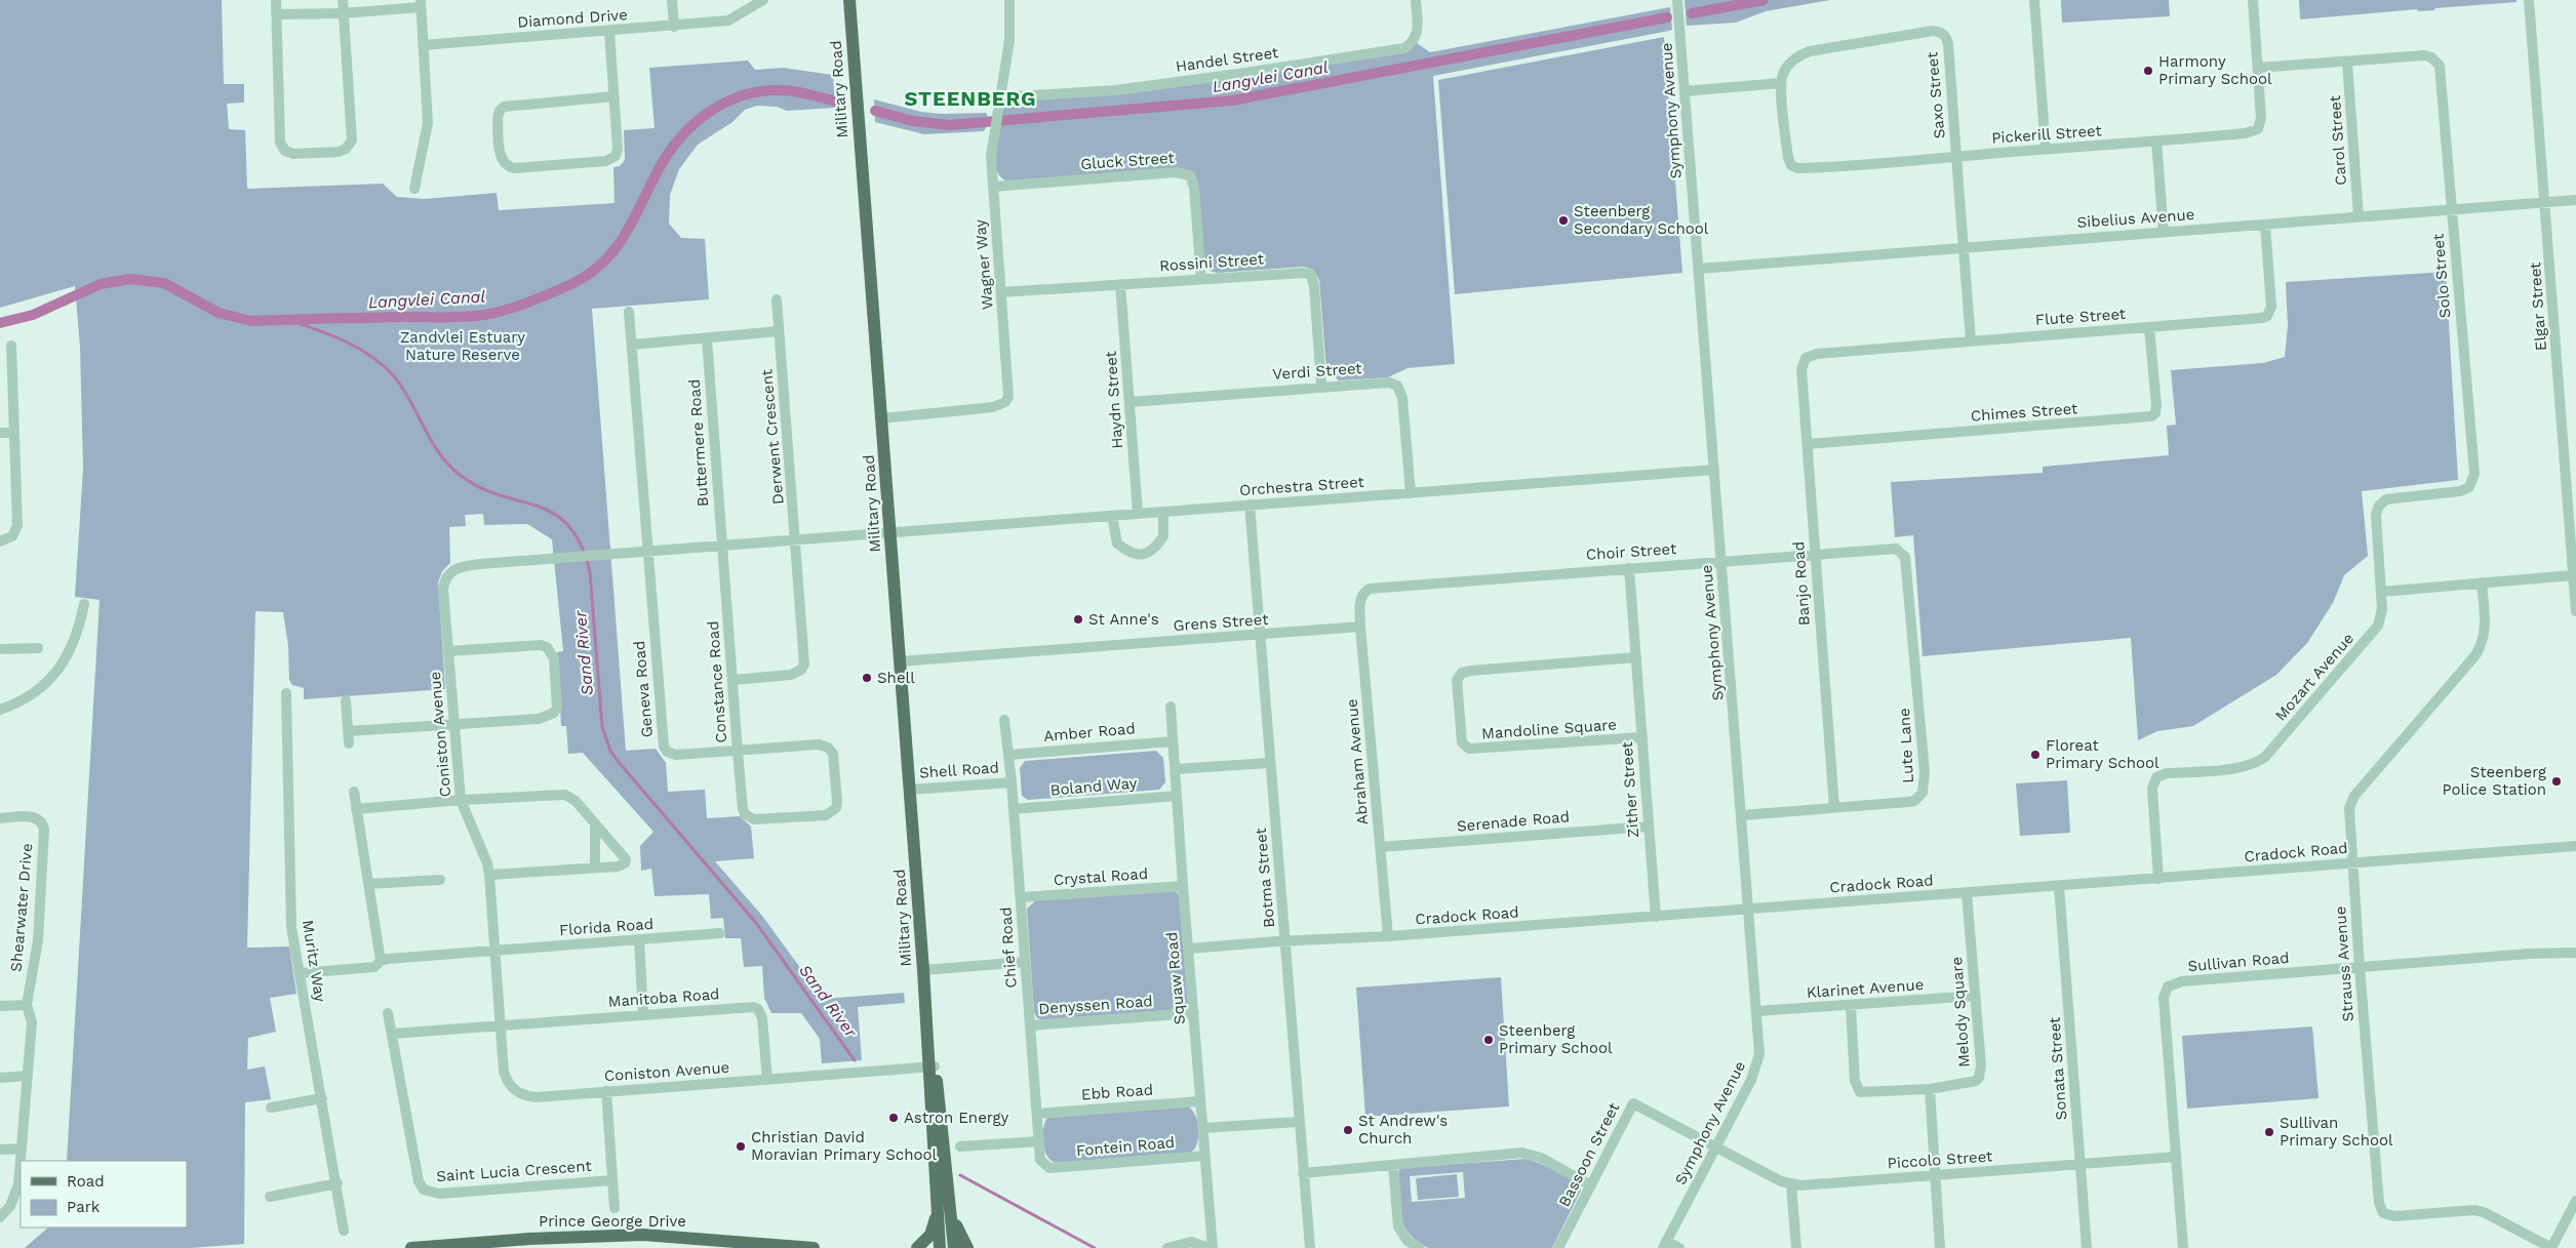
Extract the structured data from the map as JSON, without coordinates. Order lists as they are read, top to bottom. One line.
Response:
{"streets":{"main road":["Military Road","Prince George Drive"],"street":["Diamond Drive","Handel Street","Saxo Street","Symphony Avenue","Pickerill Street","Carol Street","Gluck Street","Sibelius Avenue","Rossini Street","Wagner Way","Solo Street","Elgar Street","Flute Street","Verdi Street","Haydn Street","Chimes Street","Derwent Crescent","Buttermere Road","Orchestra Street","Choir Street","Banjo Road","Grens Street","Mozart Avenue","Constance Road","Geneva Road","Mandoline Square","Amber Road","Coniston Avenue","Lute Lane","Abraham Avenue","Shell Road","Boland Way","Zither Street","Serenade Road","Cradock Road","Crystal Road","Botma Street","Shearwater Drive","Florida Road","Chief Road","Muritz Way","Sullivan Road","Strauss Avenue","Squaw Road","Klarinet Avenue","Manitoba Road","Denyssen Road","Melody Square","Sonata Street","Ebb Road","Fontein Road","Bassoon Street","Piccolo Street","Saint Lucia Crescent"]},"crossings":[["Handel Street","Wagner Way"],["Military Road","Wagner Way"],["Military Road","Orchestra Street"],["Military Road","Grens Street"],["Military Road","Coniston Avenue"],["Military Road","Shell Road"],["Saxo Street","Pickerill Street"],["Saxo Street","Sibelius Avenue"],["Saxo Street","Flute Street"],["Symphony Avenue","Sibelius Avenue"],["Symphony Avenue","Orchestra Street"],["Symphony Avenue","Choir Street"],["Symphony Avenue","Lute Lane"],["Symphony Avenue","Cradock Road"],["Symphony Avenue","Klarinet Avenue"],["Symphony Avenue","Bassoon Street"],["Pickerill Street","Solo Street"],["Carol Street","Sibelius Avenue"],["Carol Street","Solo Street"],["Gluck Street","Rossini Street"],["Gluck Street","Wagner Way"],["Sibelius Avenue","Solo Street"],["Sibelius Avenue","Elgar Street"],["Sibelius Avenue","Flute Street"],["Rossini Street","Wagner Way"],["Rossini Street","Verdi Street"],["Rossini Street","Haydn Street"],["Solo Street","Mozart Avenue"],["Flute Street","Chimes Street"],["Flute Street","Banjo Road"],["Verdi Street","Haydn Street"],["Verdi Street","Orchestra Street"],["Haydn Street","Orchestra Street"],["Chimes Street","Banjo Road"],["Derwent Crescent","Constance Road"],["Derwent Crescent","Coniston Avenue"],["Buttermere Road","Constance Road"],["Buttermere Road","Coniston Avenue"],["Orchestra Street","Coniston Avenue"],["Orchestra Street","Botma Street"],["Choir Street","Banjo Road"],["Choir Street","Lute Lane"],["Choir Street","Abraham Avenue"],["Choir Street","Zither Street"],["Banjo Road","Lute Lane"],["Grens Street","Abraham Avenue"],["Grens Street","Botma Street"],["Mozart Avenue","Cradock Road"],["Constance Road","Geneva Road"],["Constance Road","Coniston Avenue"],["Geneva Road","Coniston Avenue"],["Mandoline Square","Zither Street"],["Amber Road","Chief Road"],["Amber Road","Squaw Road"],["Coniston Avenue","Florida Road"],["Coniston Avenue","Manitoba Road"],["Coniston Avenue","Saint Lucia Crescent"],["Abraham Avenue","Serenade Road"],["Abraham Avenue","Cradock Road"],["Shell Road","Chief Road"],["Boland Way","Chief Road"],["Boland Way","Squaw Road"],["Zither Street","Serenade Road"],["Zither Street","Cradock Road"],["Cradock Road","Botma Street"],["Cradock Road","Strauss Avenue"],["Cradock Road","Squaw Road"],["Cradock Road","Melody Square"],["Cradock Road","Sonata Street"],["Crystal Road","Chief Road"],["Crystal Road","Squaw Road"],["Florida Road","Muritz Way"],["Chief Road","Denyssen Road"],["Chief Road","Ebb Road"],["Chief Road","Fontein Road"],["Sullivan Road","Strauss Avenue"],["Sullivan Road","Piccolo Street"],["Squaw Road","Denyssen Road"],["Squaw Road","Ebb Road"],["Squaw Road","Fontein Road"],["Klarinet Avenue","Melody Square"],["Sonata Street","Piccolo Street"]],"districts":["STEENBERG"],"water":["Langvlei Canal","Sand River"],"parks":["Zandvlei Estuary Nature Reserve"],"places":["Harmony Primary School","Steenberg Secondary School","St Anne's","Shell","Floreat Primary School","Steenberg Police Station","Steenberg Primary School","Astron Energy","St Andrew's Church","Sullivan Primary School","Christian David Moravian Primary School"],"legend":["Road","Park"]}
